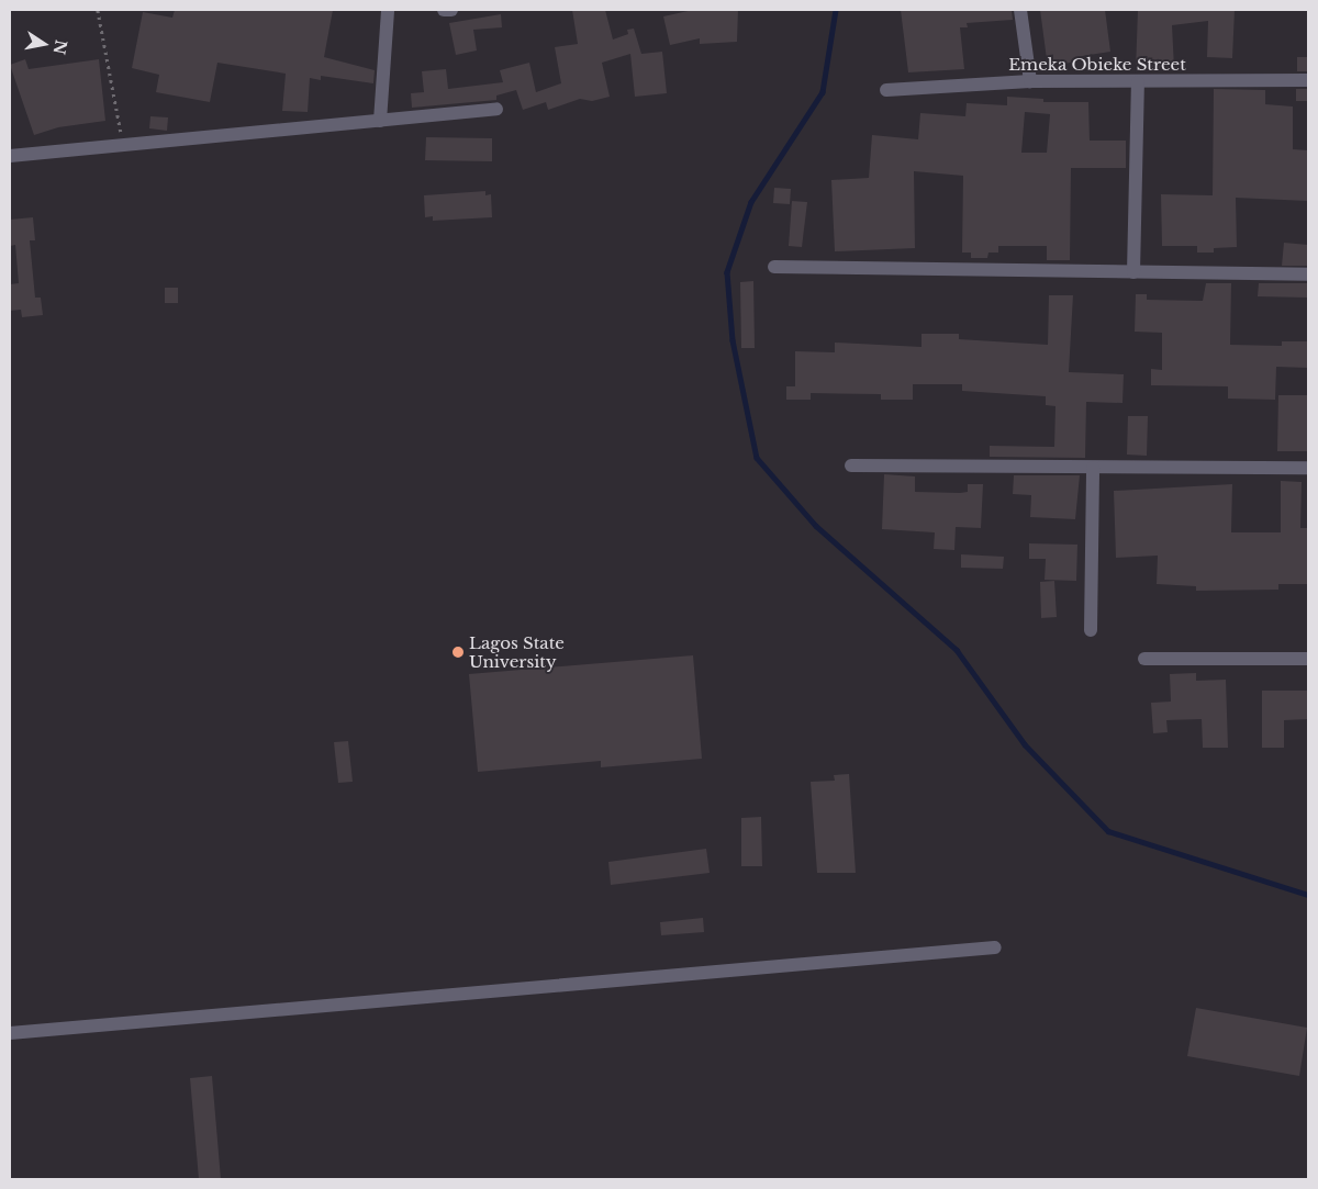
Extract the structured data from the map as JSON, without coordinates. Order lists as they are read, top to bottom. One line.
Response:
{"streets":{"street":["Emeka Obieke Street"]},"places":["Lagos State University"],"north":"right"}
